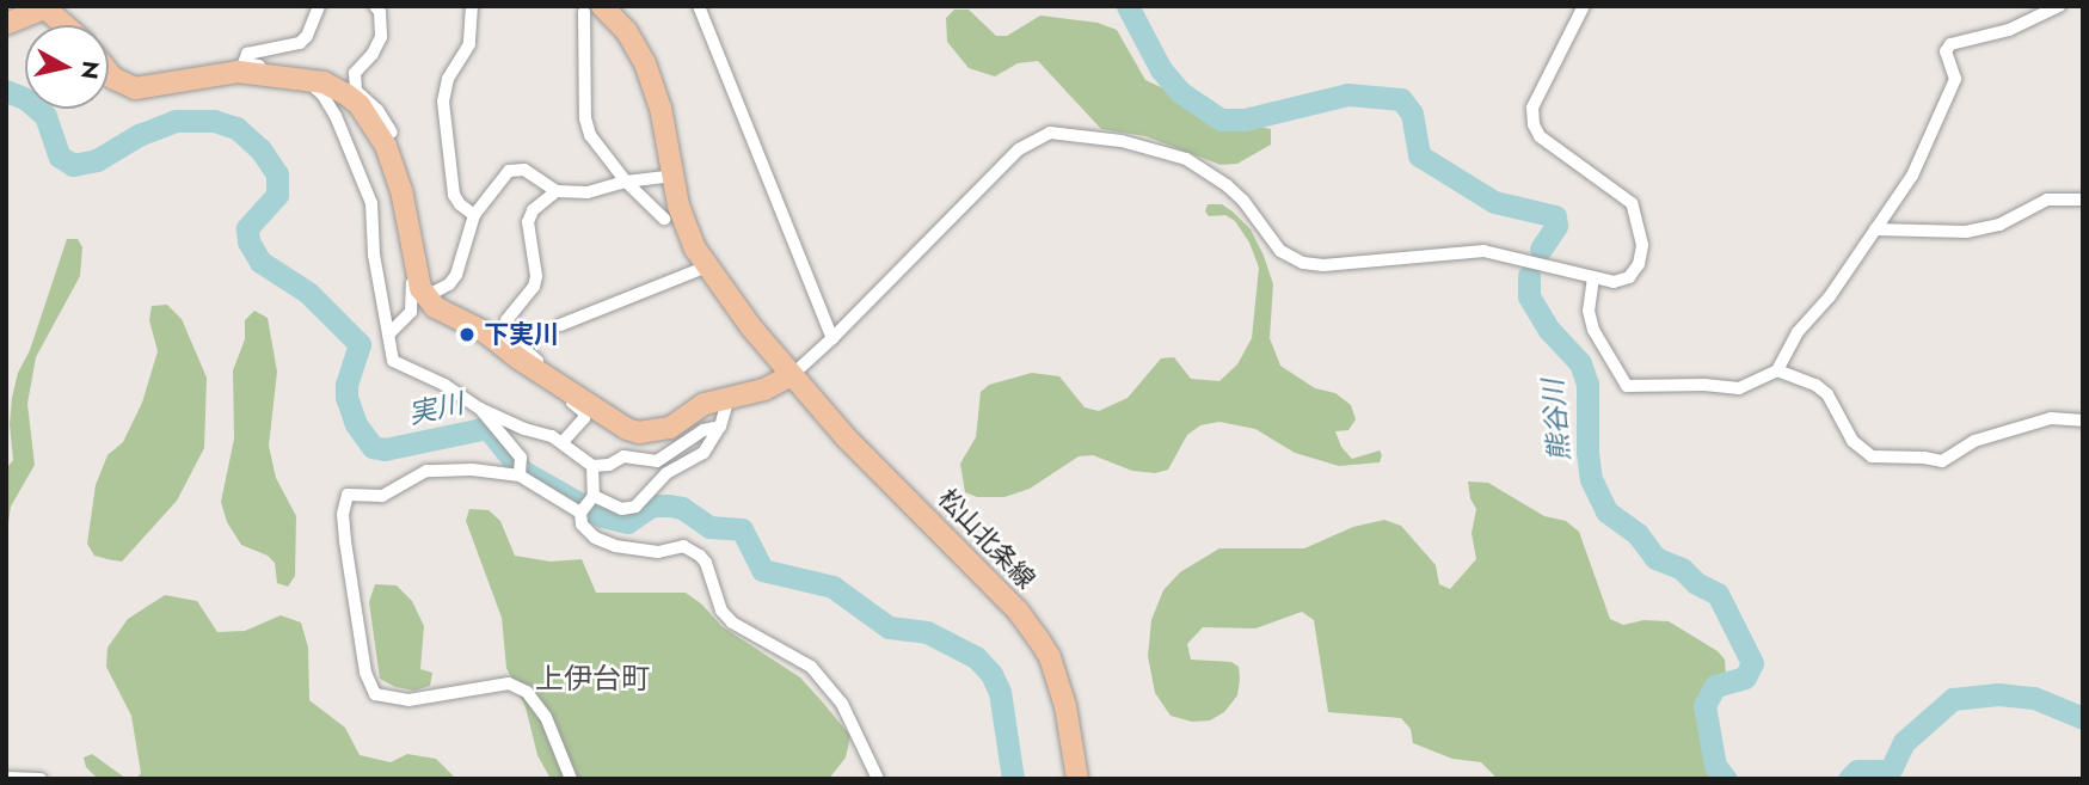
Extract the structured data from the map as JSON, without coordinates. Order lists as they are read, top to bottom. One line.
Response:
{"streets":{"main road":["松山北条線"]},"districts":["上伊台町"],"water":["実川","熊谷川"],"places":["下実川"],"north":"right"}
